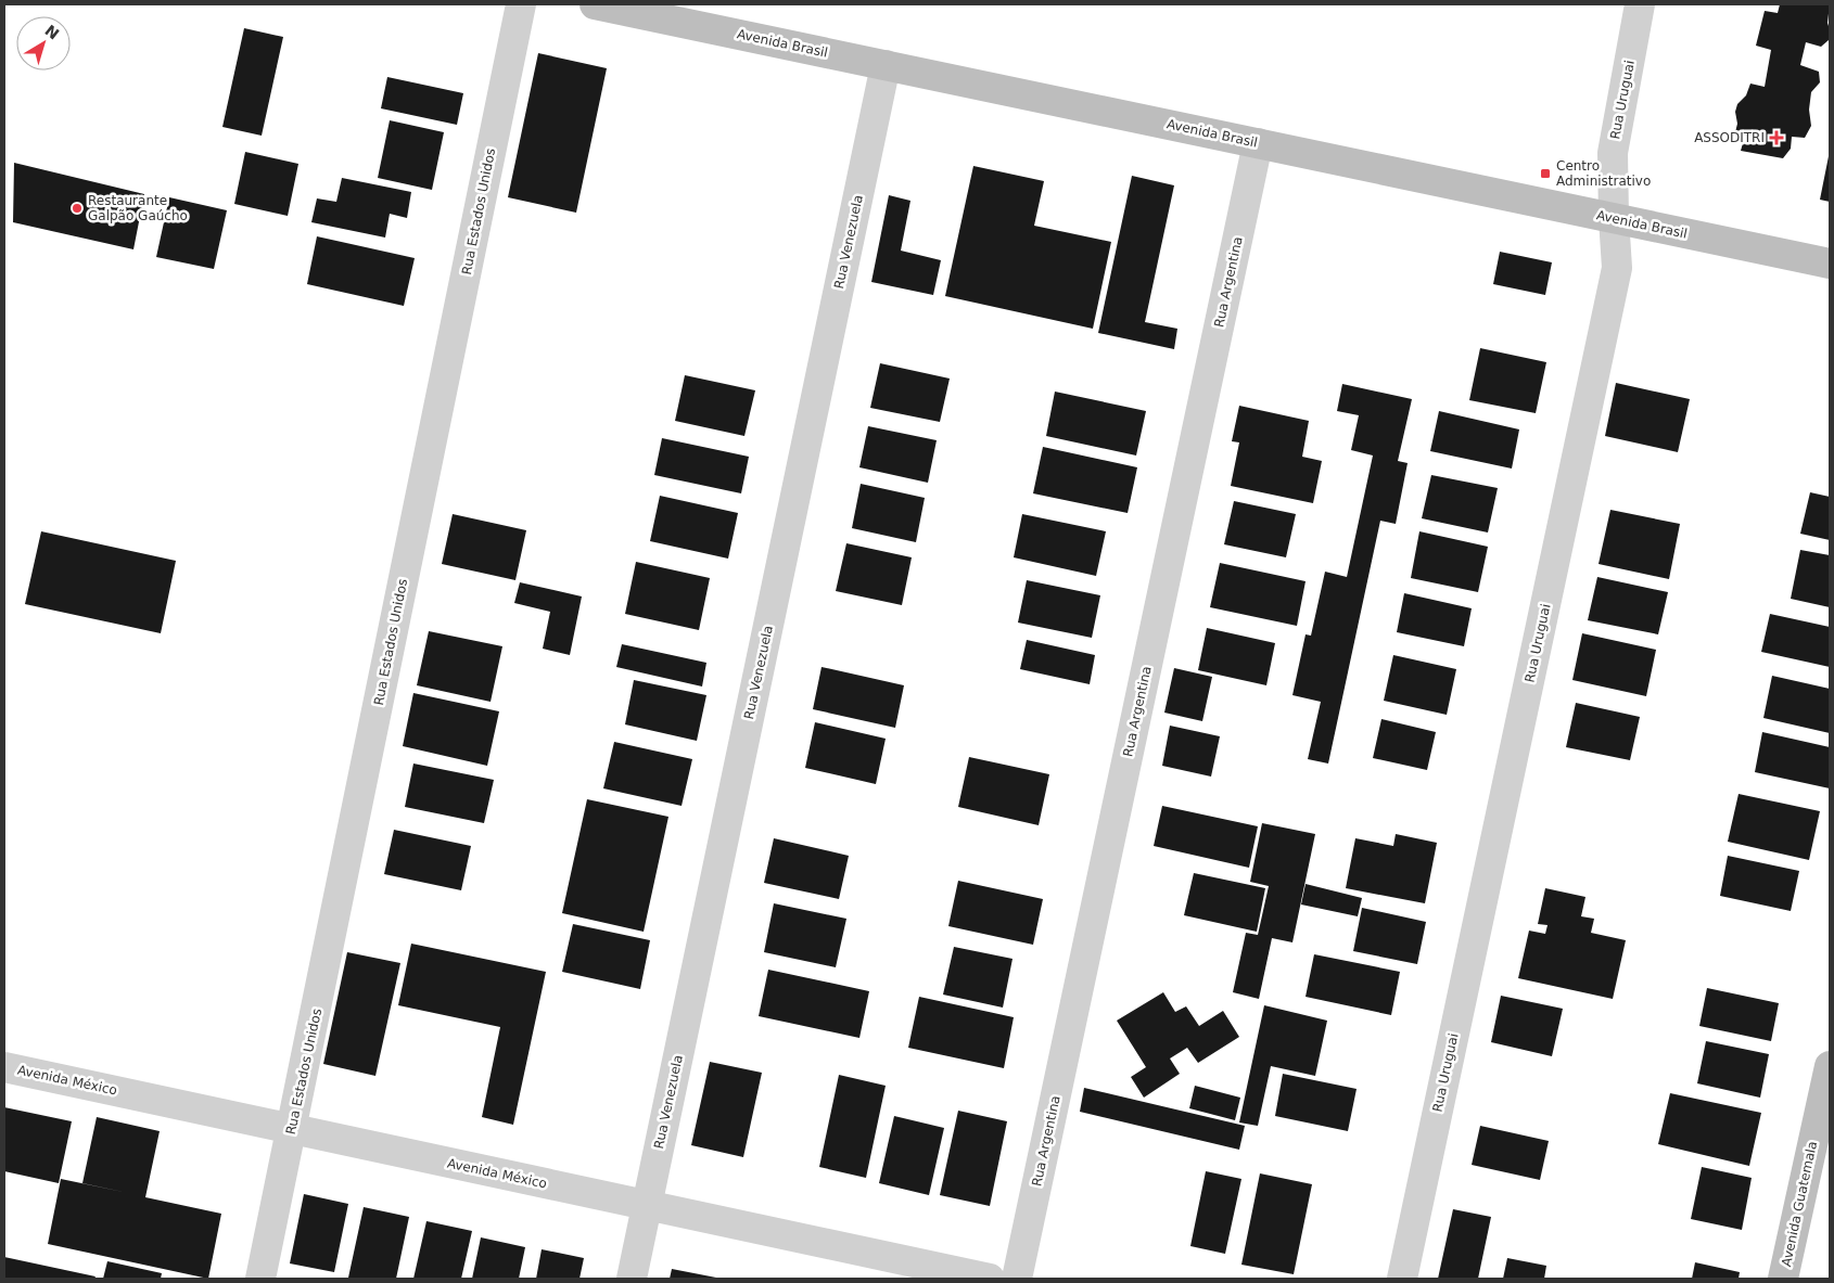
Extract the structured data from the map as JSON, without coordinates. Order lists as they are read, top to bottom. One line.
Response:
{"streets":{"street":["Avenida Brasil","Rua Uruguai","Rua Estados Unidos","Rua Venezuela","Rua Argentina","Avenida México","Avenida Guatemala"]},"crossings":[["Avenida Brasil","Rua Uruguai"],["Avenida Brasil","Rua Venezuela"],["Avenida Brasil","Rua Argentina"],["Rua Estados Unidos","Avenida México"],["Rua Venezuela","Avenida México"]],"places":{"health":["ASSODITRI"],"transit":["Centro Administrativo"],"other":["Restaurante Galpão Gaúcho"]},"north":"top right"}
